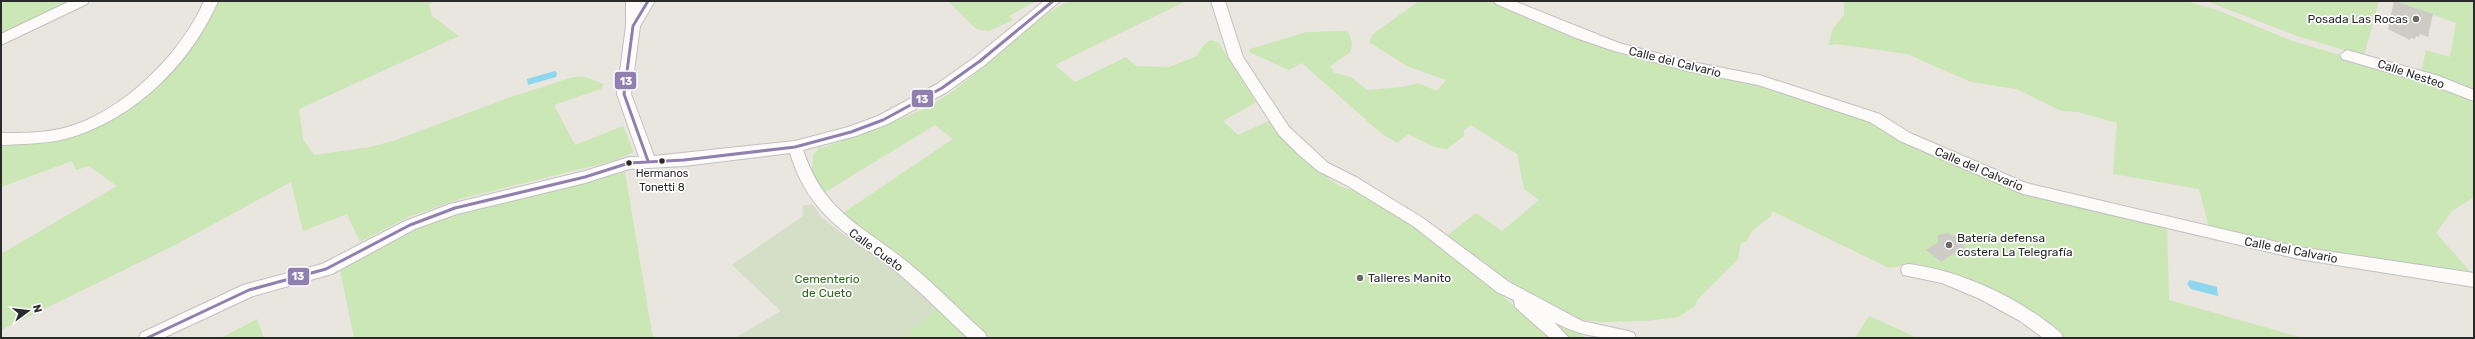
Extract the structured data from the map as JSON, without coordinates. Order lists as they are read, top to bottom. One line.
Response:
{"streets":{"street":["Calle del Calvario","Calle Nesteo","Calle Cueto"]},"parks":["Cementerio de Cueto"],"places":["Posada Las Rocas","Hermanos Tonetti 8","Batería defensa costera La Telegrafía","Talleres Manito"],"lines":["transit line 13"],"north":"right"}
